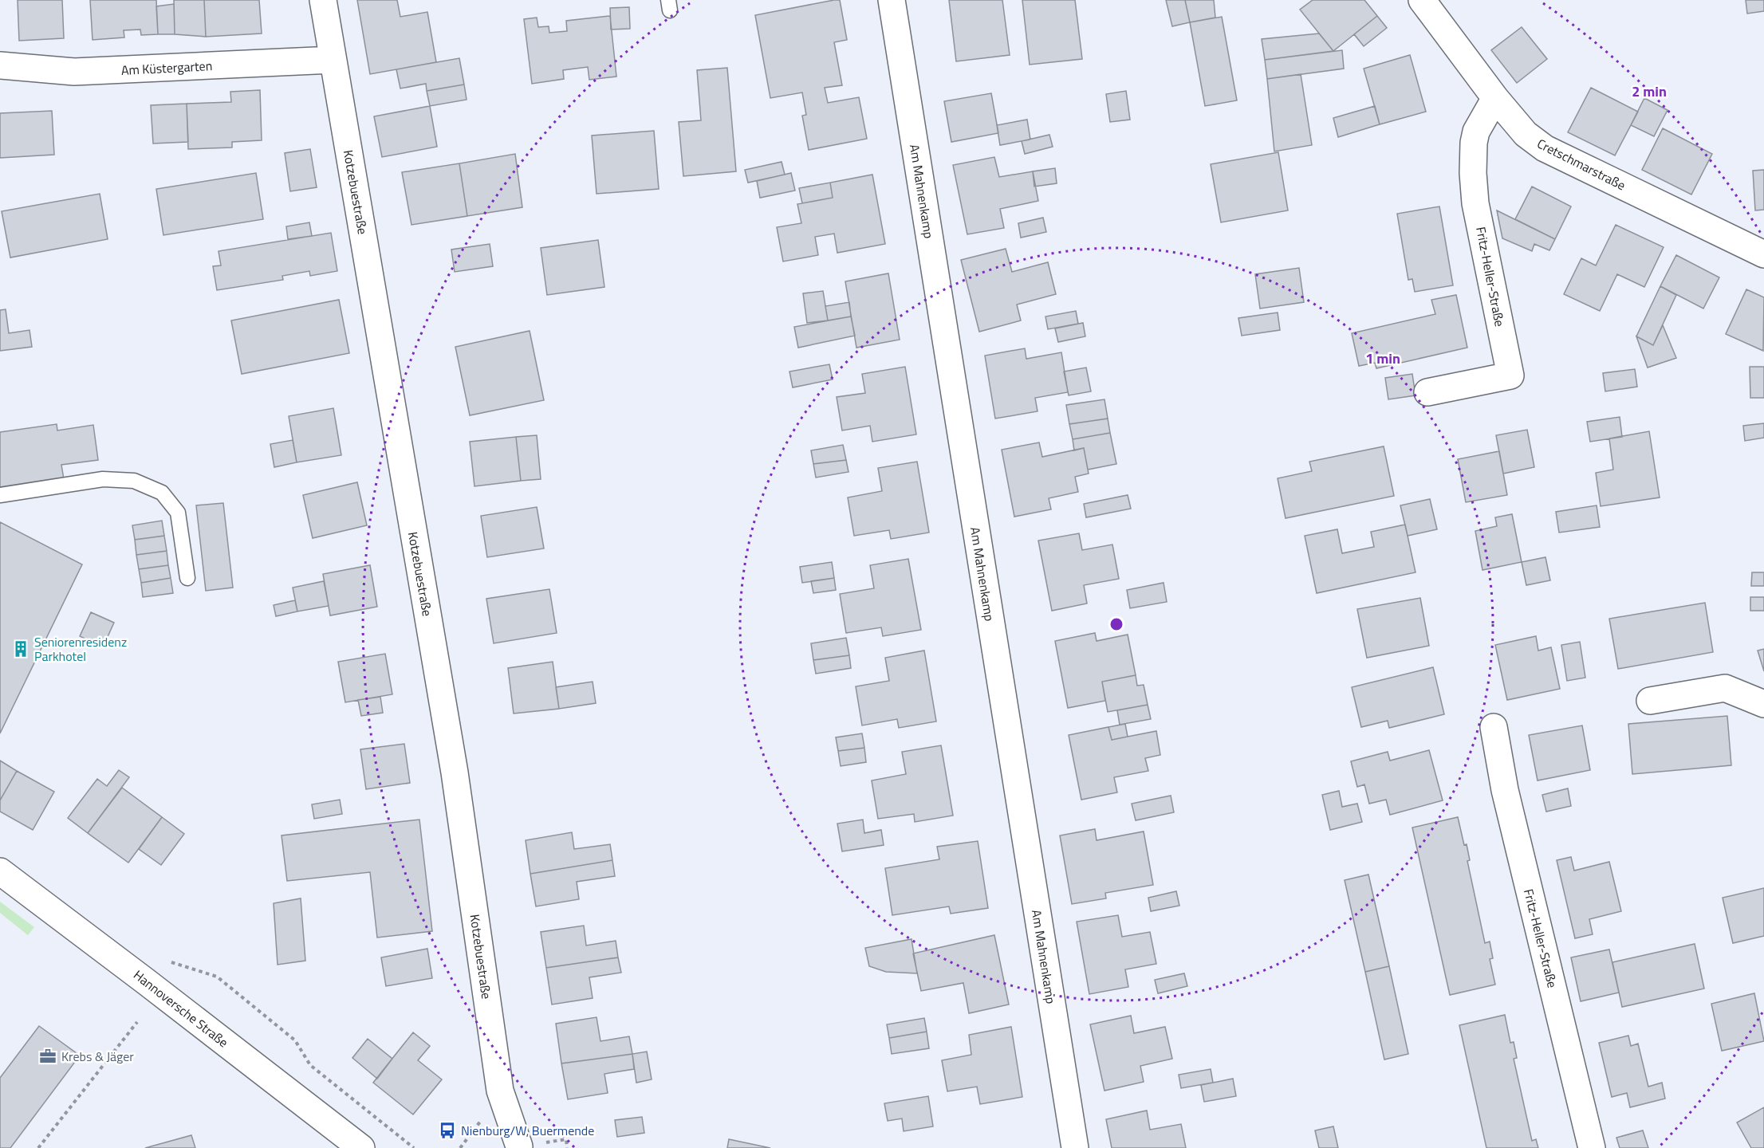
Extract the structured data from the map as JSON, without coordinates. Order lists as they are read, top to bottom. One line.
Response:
{"streets":{"street":["Am Küstergarten","Cretschmarstraße","Am Mahnenkamp","Kotzebuestraße","Fritz-Heller-Straße","Hannoversche Straße"]},"crossings":[["Am Küstergarten","Kotzebuestraße"],["Cretschmarstraße","Fritz-Heller-Straße"]],"places":{"building":["Seniorenresidenz Parkhotel"],"office":["Krebs & Jäger"],"bus stop":["Nienburg/W, Buermende"]},"rings":["2 min","1 min"]}
